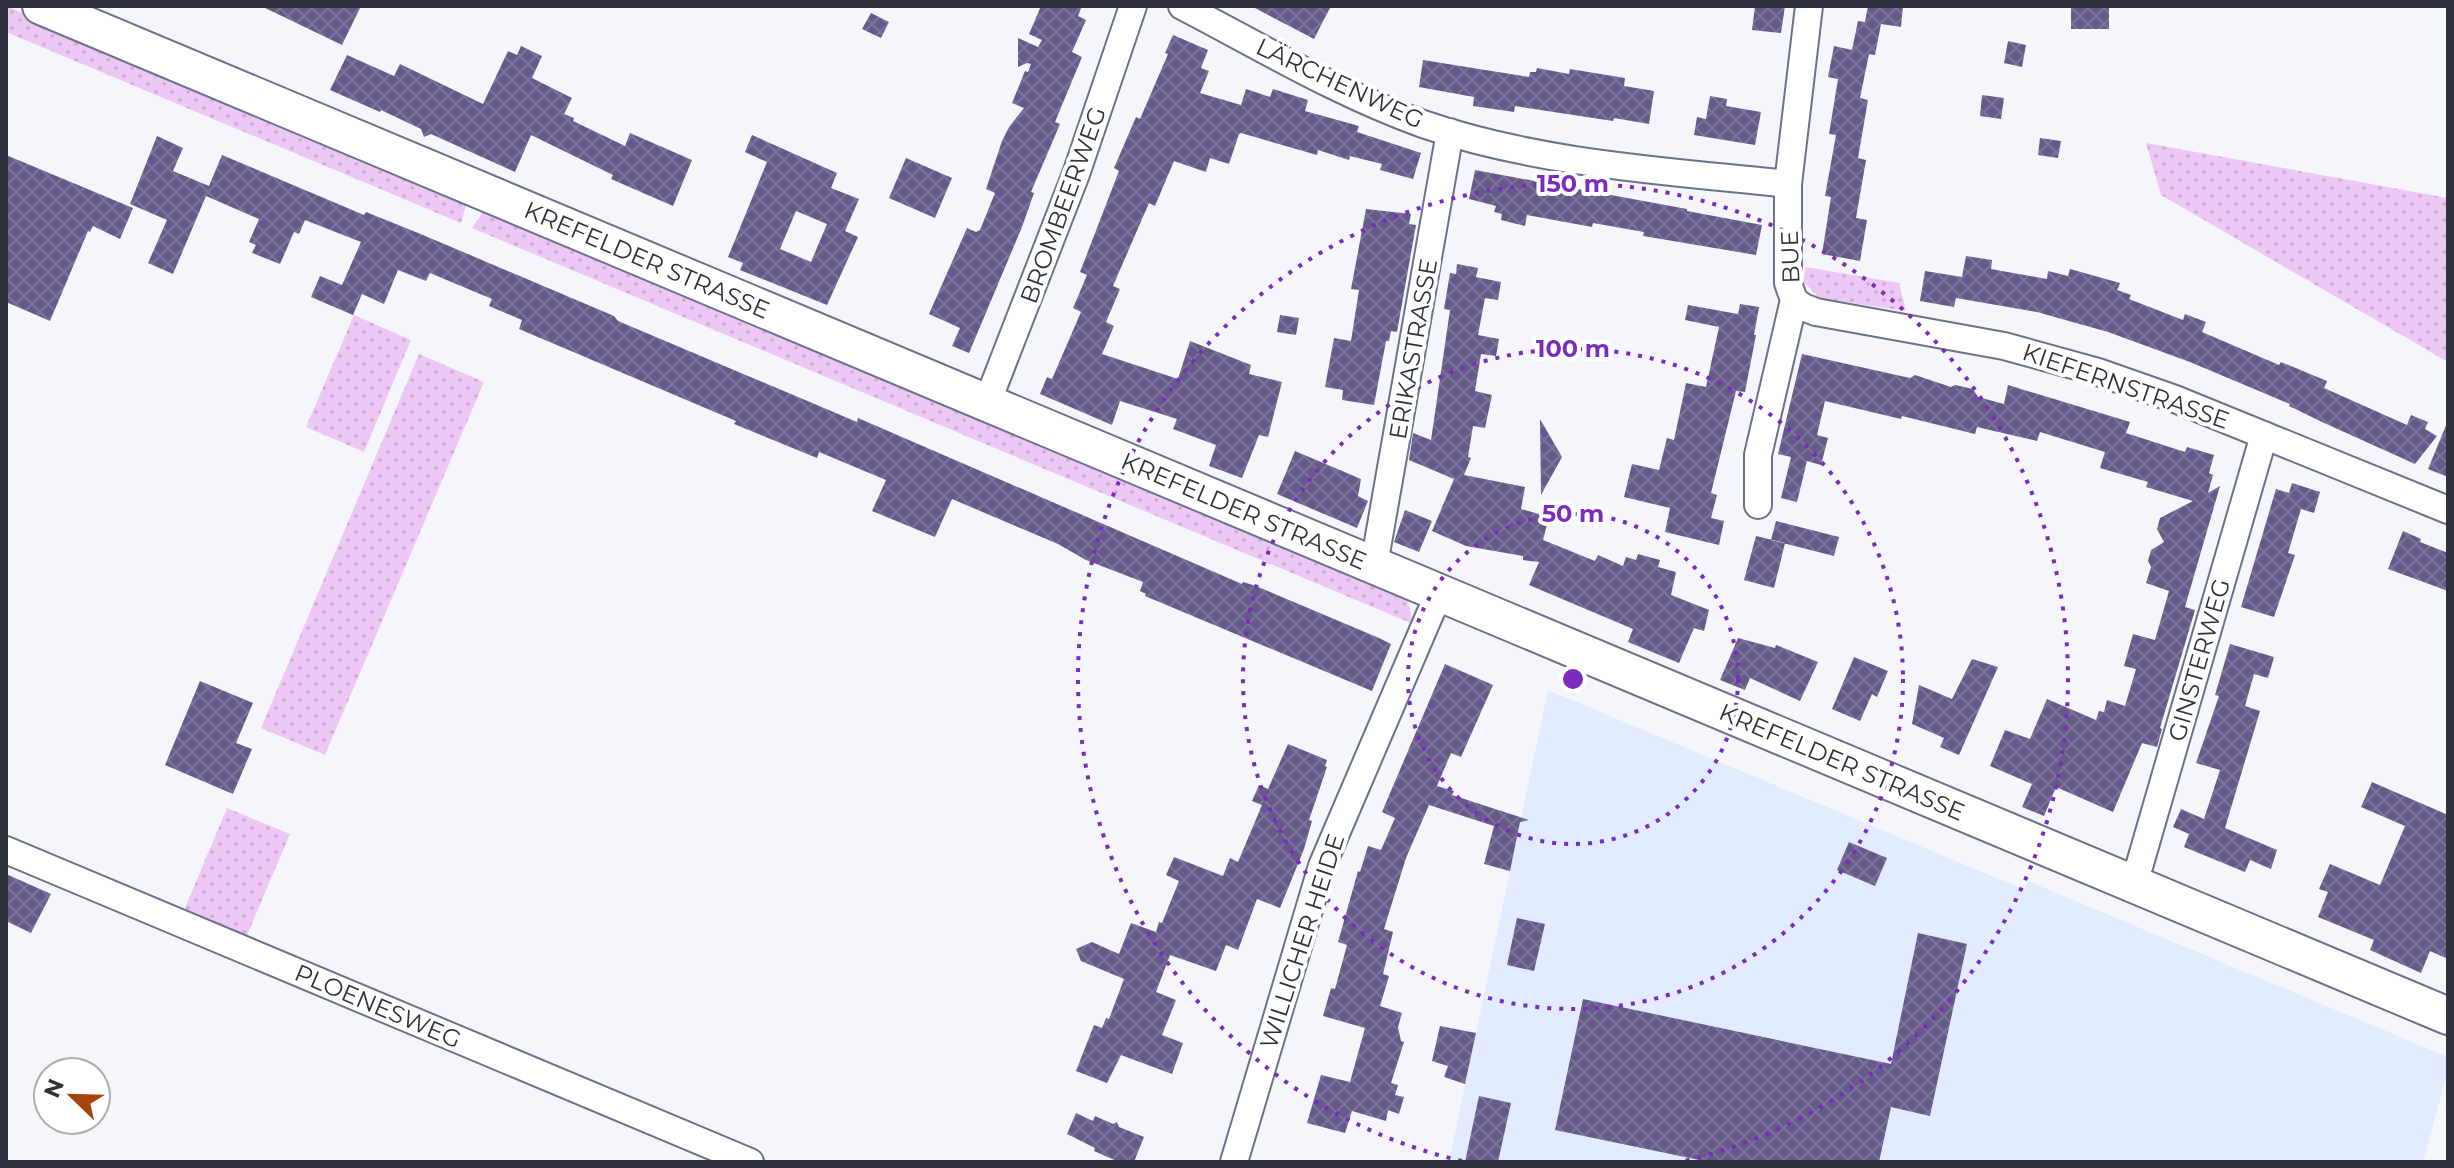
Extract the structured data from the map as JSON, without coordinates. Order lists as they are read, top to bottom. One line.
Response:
{"streets":{"main road":["KREFELDER STRASSE"],"street":["LÄRCHENWEG","BROMBEERWEG","BUE","ERIKASTRASSE","KIEFERNSTRASSE","GINSTERWEG","WILLICHER HEIDE","PLOENESWEG"]},"crossings":[["LÄRCHENWEG","BUE"],["LÄRCHENWEG","ERIKASTRASSE"],["BROMBEERWEG","KREFELDER STRASSE"],["BUE","KIEFERNSTRASSE"],["KREFELDER STRASSE","ERIKASTRASSE"],["KREFELDER STRASSE","GINSTERWEG"],["KREFELDER STRASSE","WILLICHER HEIDE"],["KIEFERNSTRASSE","GINSTERWEG"]],"north":"top left","rings":["150 m","100 m","50 m"]}
